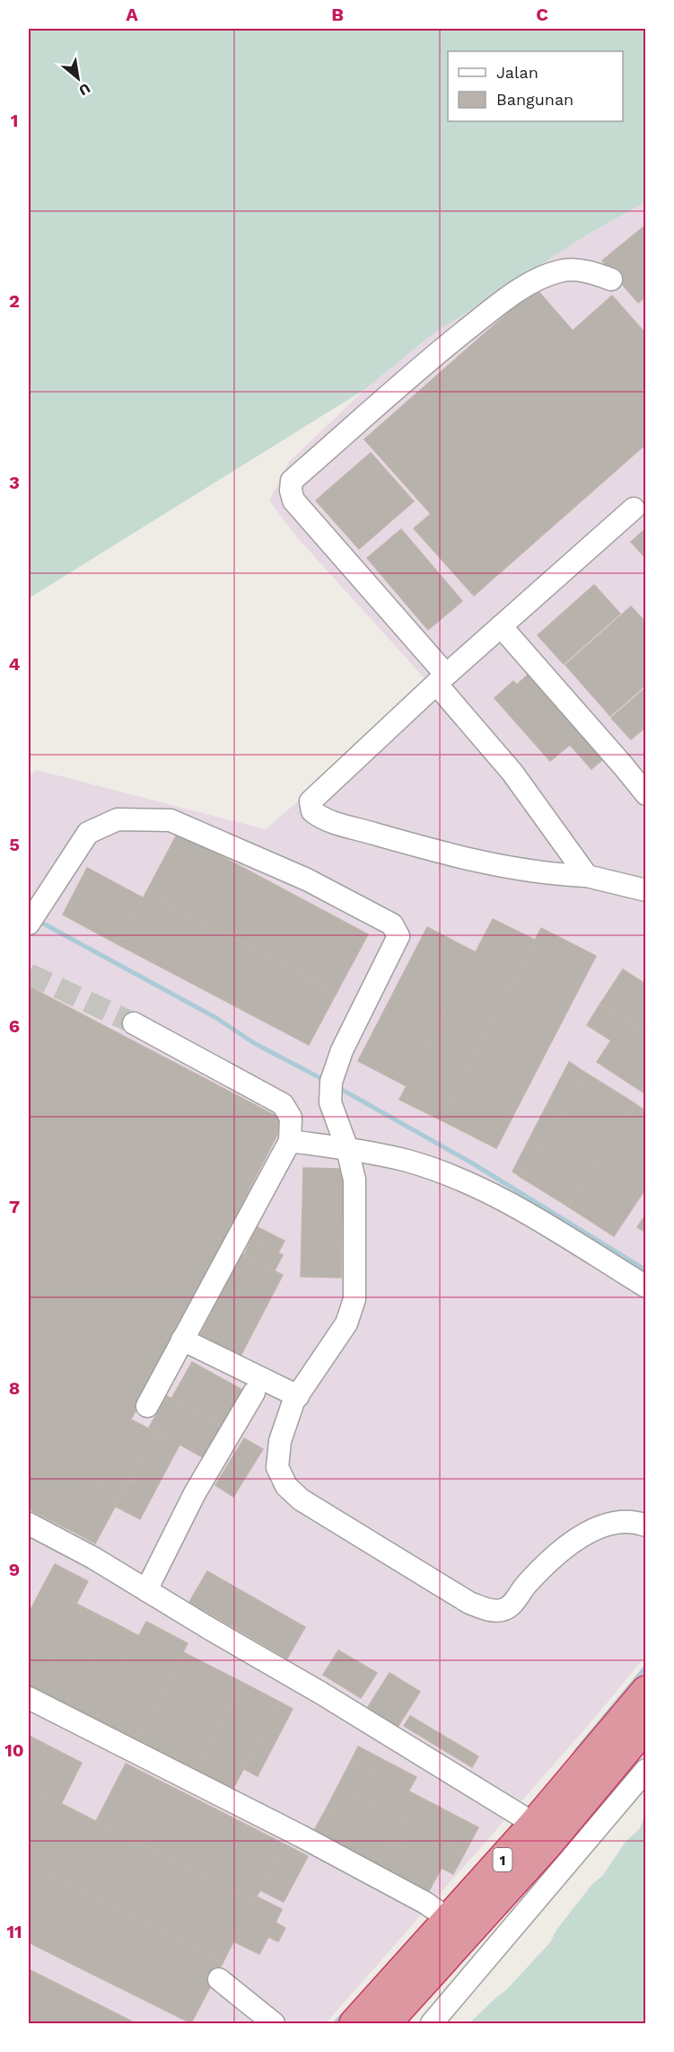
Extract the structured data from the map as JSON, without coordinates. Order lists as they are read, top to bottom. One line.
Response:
{"streets":{"highway":["1"]},"legend":["Jalan","Bangunan"],"north":"bottom right","grid":{"columns":["A","B","C"],"rows":["1","2","3","4","5","6","7","8","9","10","11"]}}
